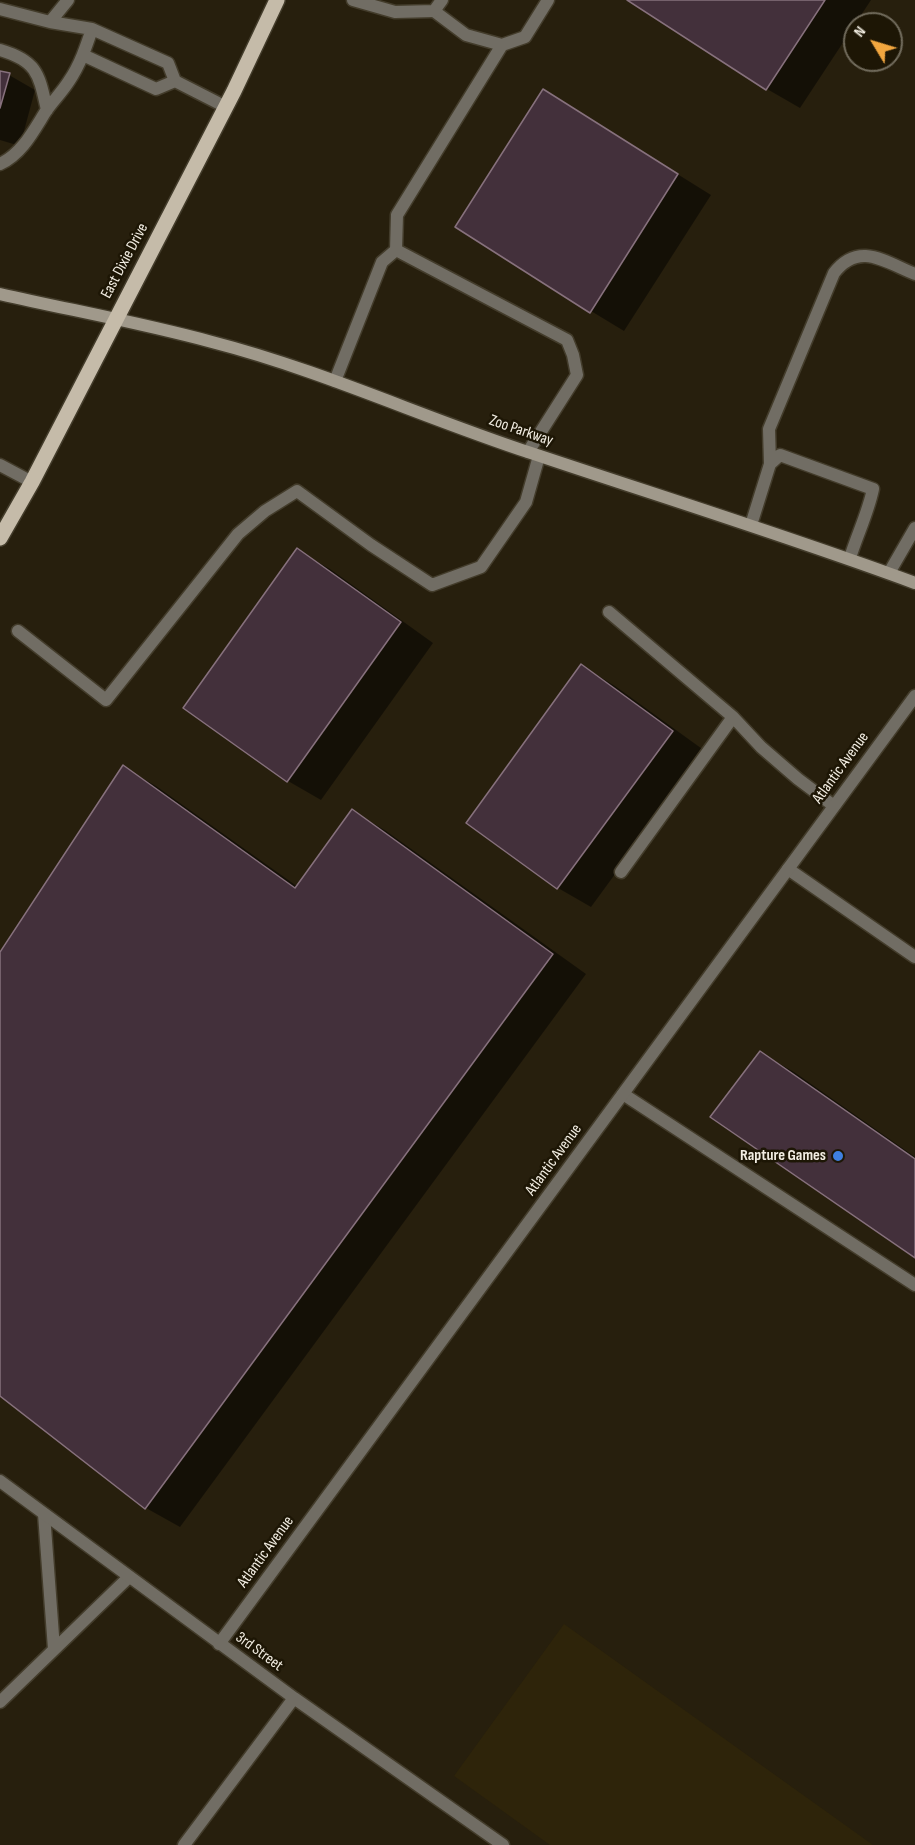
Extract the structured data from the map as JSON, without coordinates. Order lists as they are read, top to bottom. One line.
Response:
{"streets":{"main road":["East Dixie Drive","Zoo Parkway"],"street":["Atlantic Avenue","3rd Street"]},"crossings":[["East Dixie Drive","Zoo Parkway"],["Atlantic Avenue","3rd Street"]],"places":["Rapture Games"],"north":"top left"}
